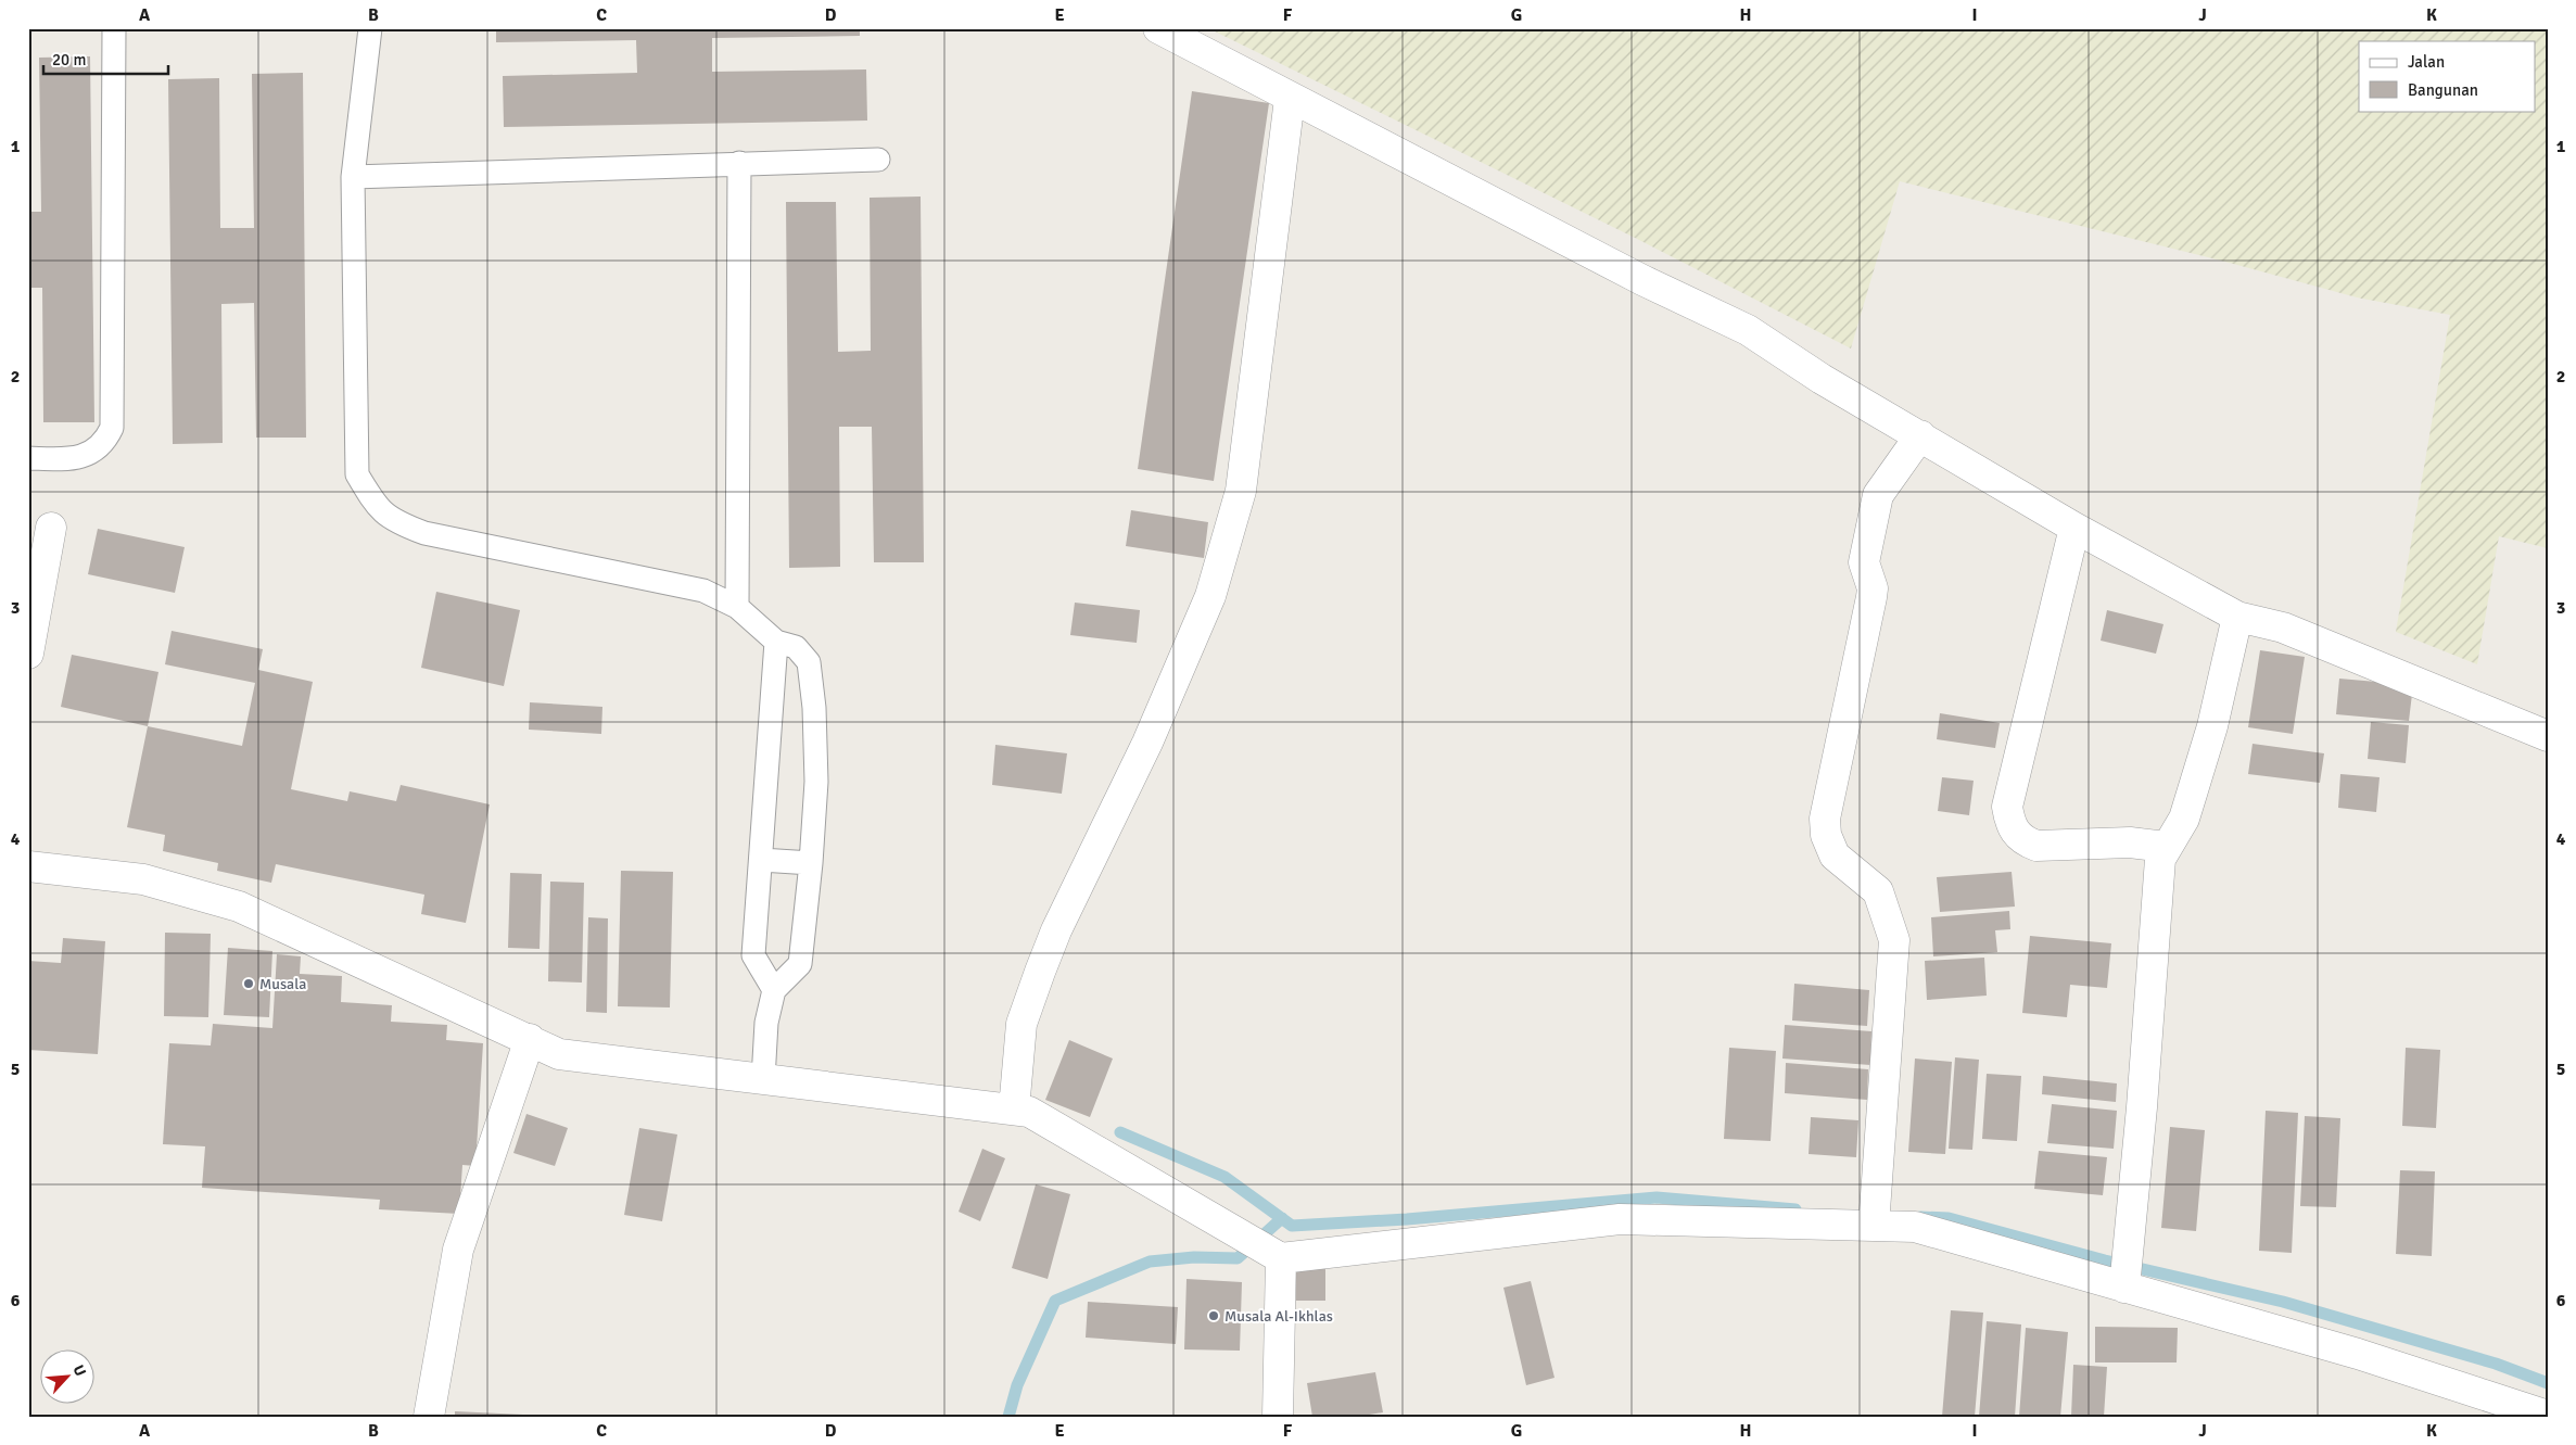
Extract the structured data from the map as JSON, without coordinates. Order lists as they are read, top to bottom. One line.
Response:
{"places":["Musala","Musala Al-Ikhlas"],"legend":["Jalan","Bangunan"],"scale_bar":"20 m","north":"top right","grid":{"columns":["A","B","C","D","E","F","G","H","I","J","K"],"rows":["1","2","3","4","5","6"]}}
